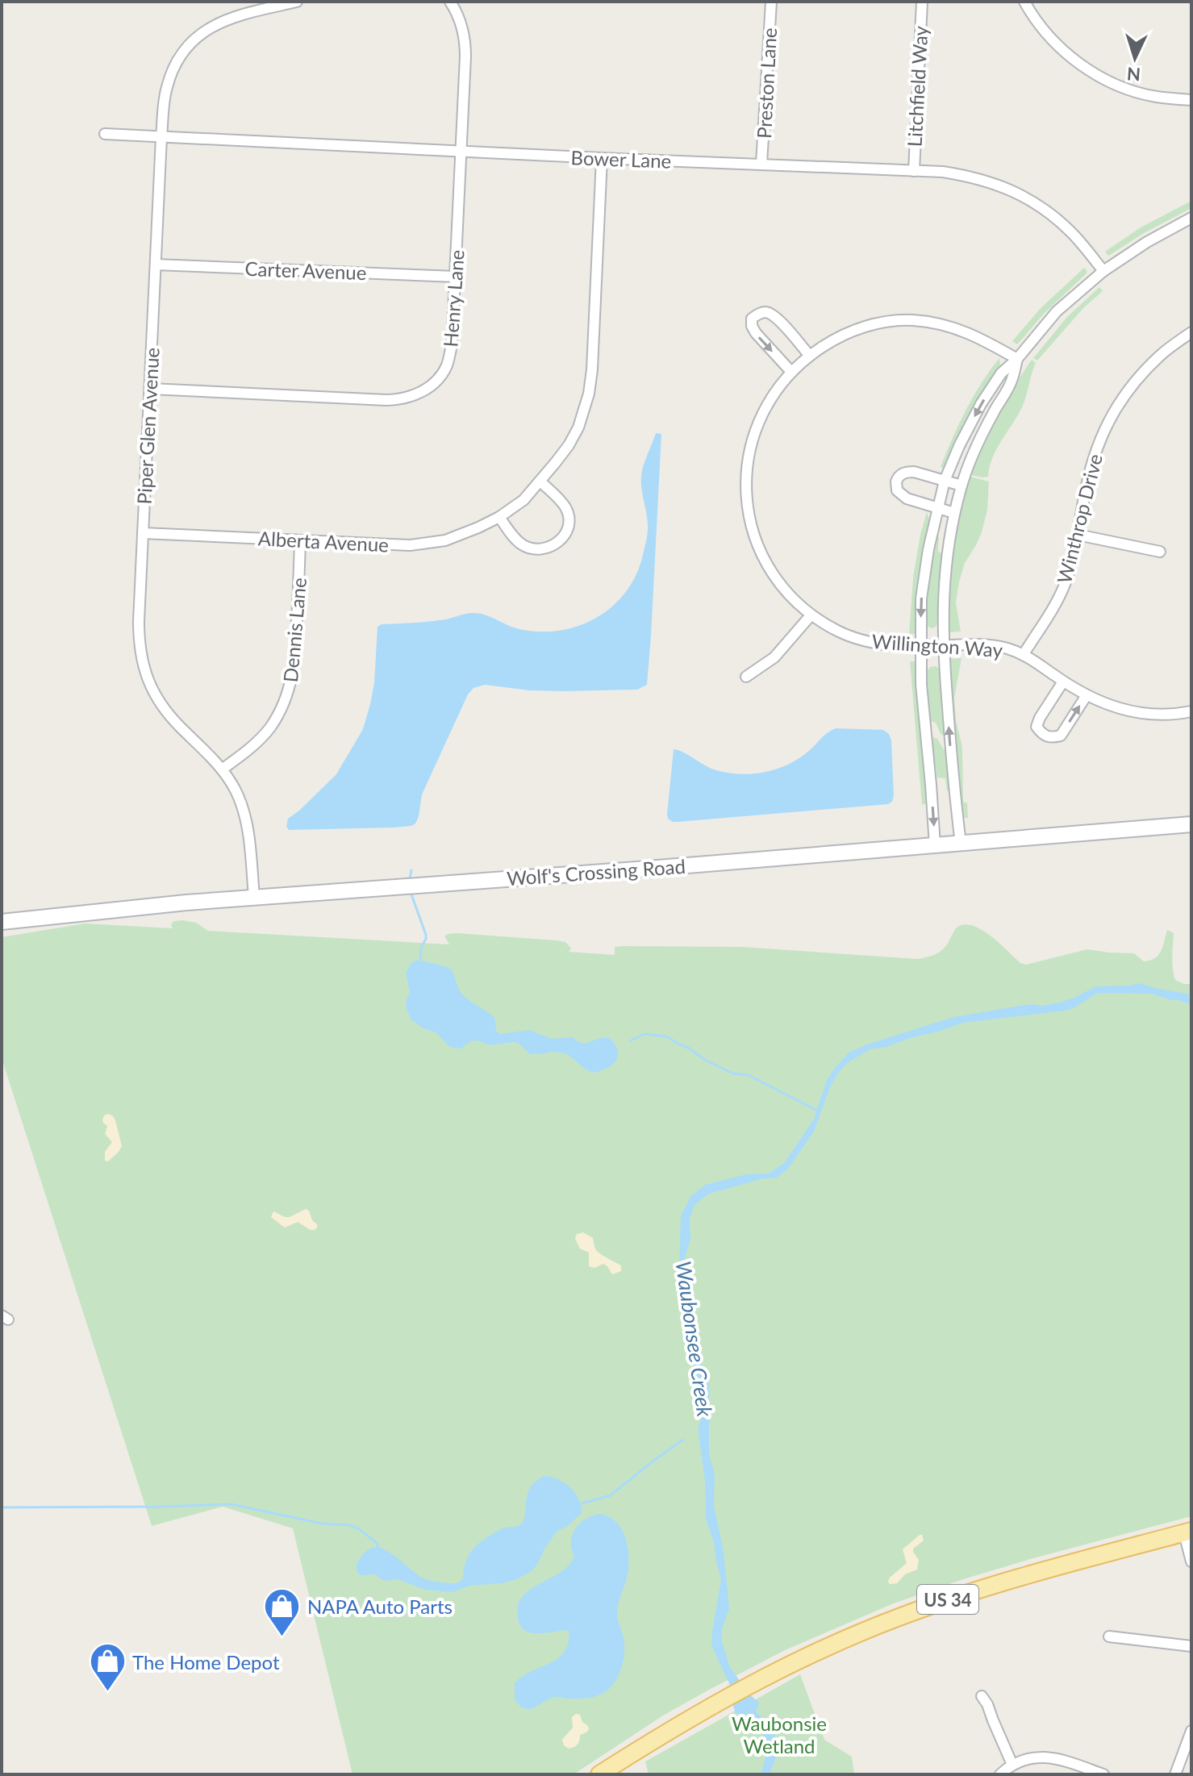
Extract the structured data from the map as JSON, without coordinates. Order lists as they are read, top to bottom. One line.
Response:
{"streets":{"main road":["Wolf's Crossing Road","US 34"],"street":["Preston Lane","Litchfield Way","Bower Lane","Carter Avenue","Henry Lane","Piper Glen Avenue","Winthrop Drive","Alberta Avenue","Dennis Lane","Willington Way"]},"crossings":[["Preston Lane","Bower Lane"],["Litchfield Way","Bower Lane"],["Bower Lane","Henry Lane"],["Bower Lane","Piper Glen Avenue"],["Bower Lane","Alberta Avenue"],["Carter Avenue","Henry Lane"],["Carter Avenue","Piper Glen Avenue"],["Henry Lane","Piper Glen Avenue"],["Piper Glen Avenue","Alberta Avenue"],["Piper Glen Avenue","Dennis Lane"],["Piper Glen Avenue","Wolf's Crossing Road"],["Winthrop Drive","Willington Way"],["Alberta Avenue","Dennis Lane"]],"water":["Waubonsee Creek"],"parks":["Waubonsie Wetland"],"places":{"shop":["NAPA Auto Parts","The Home Depot"]},"north":"bottom"}
